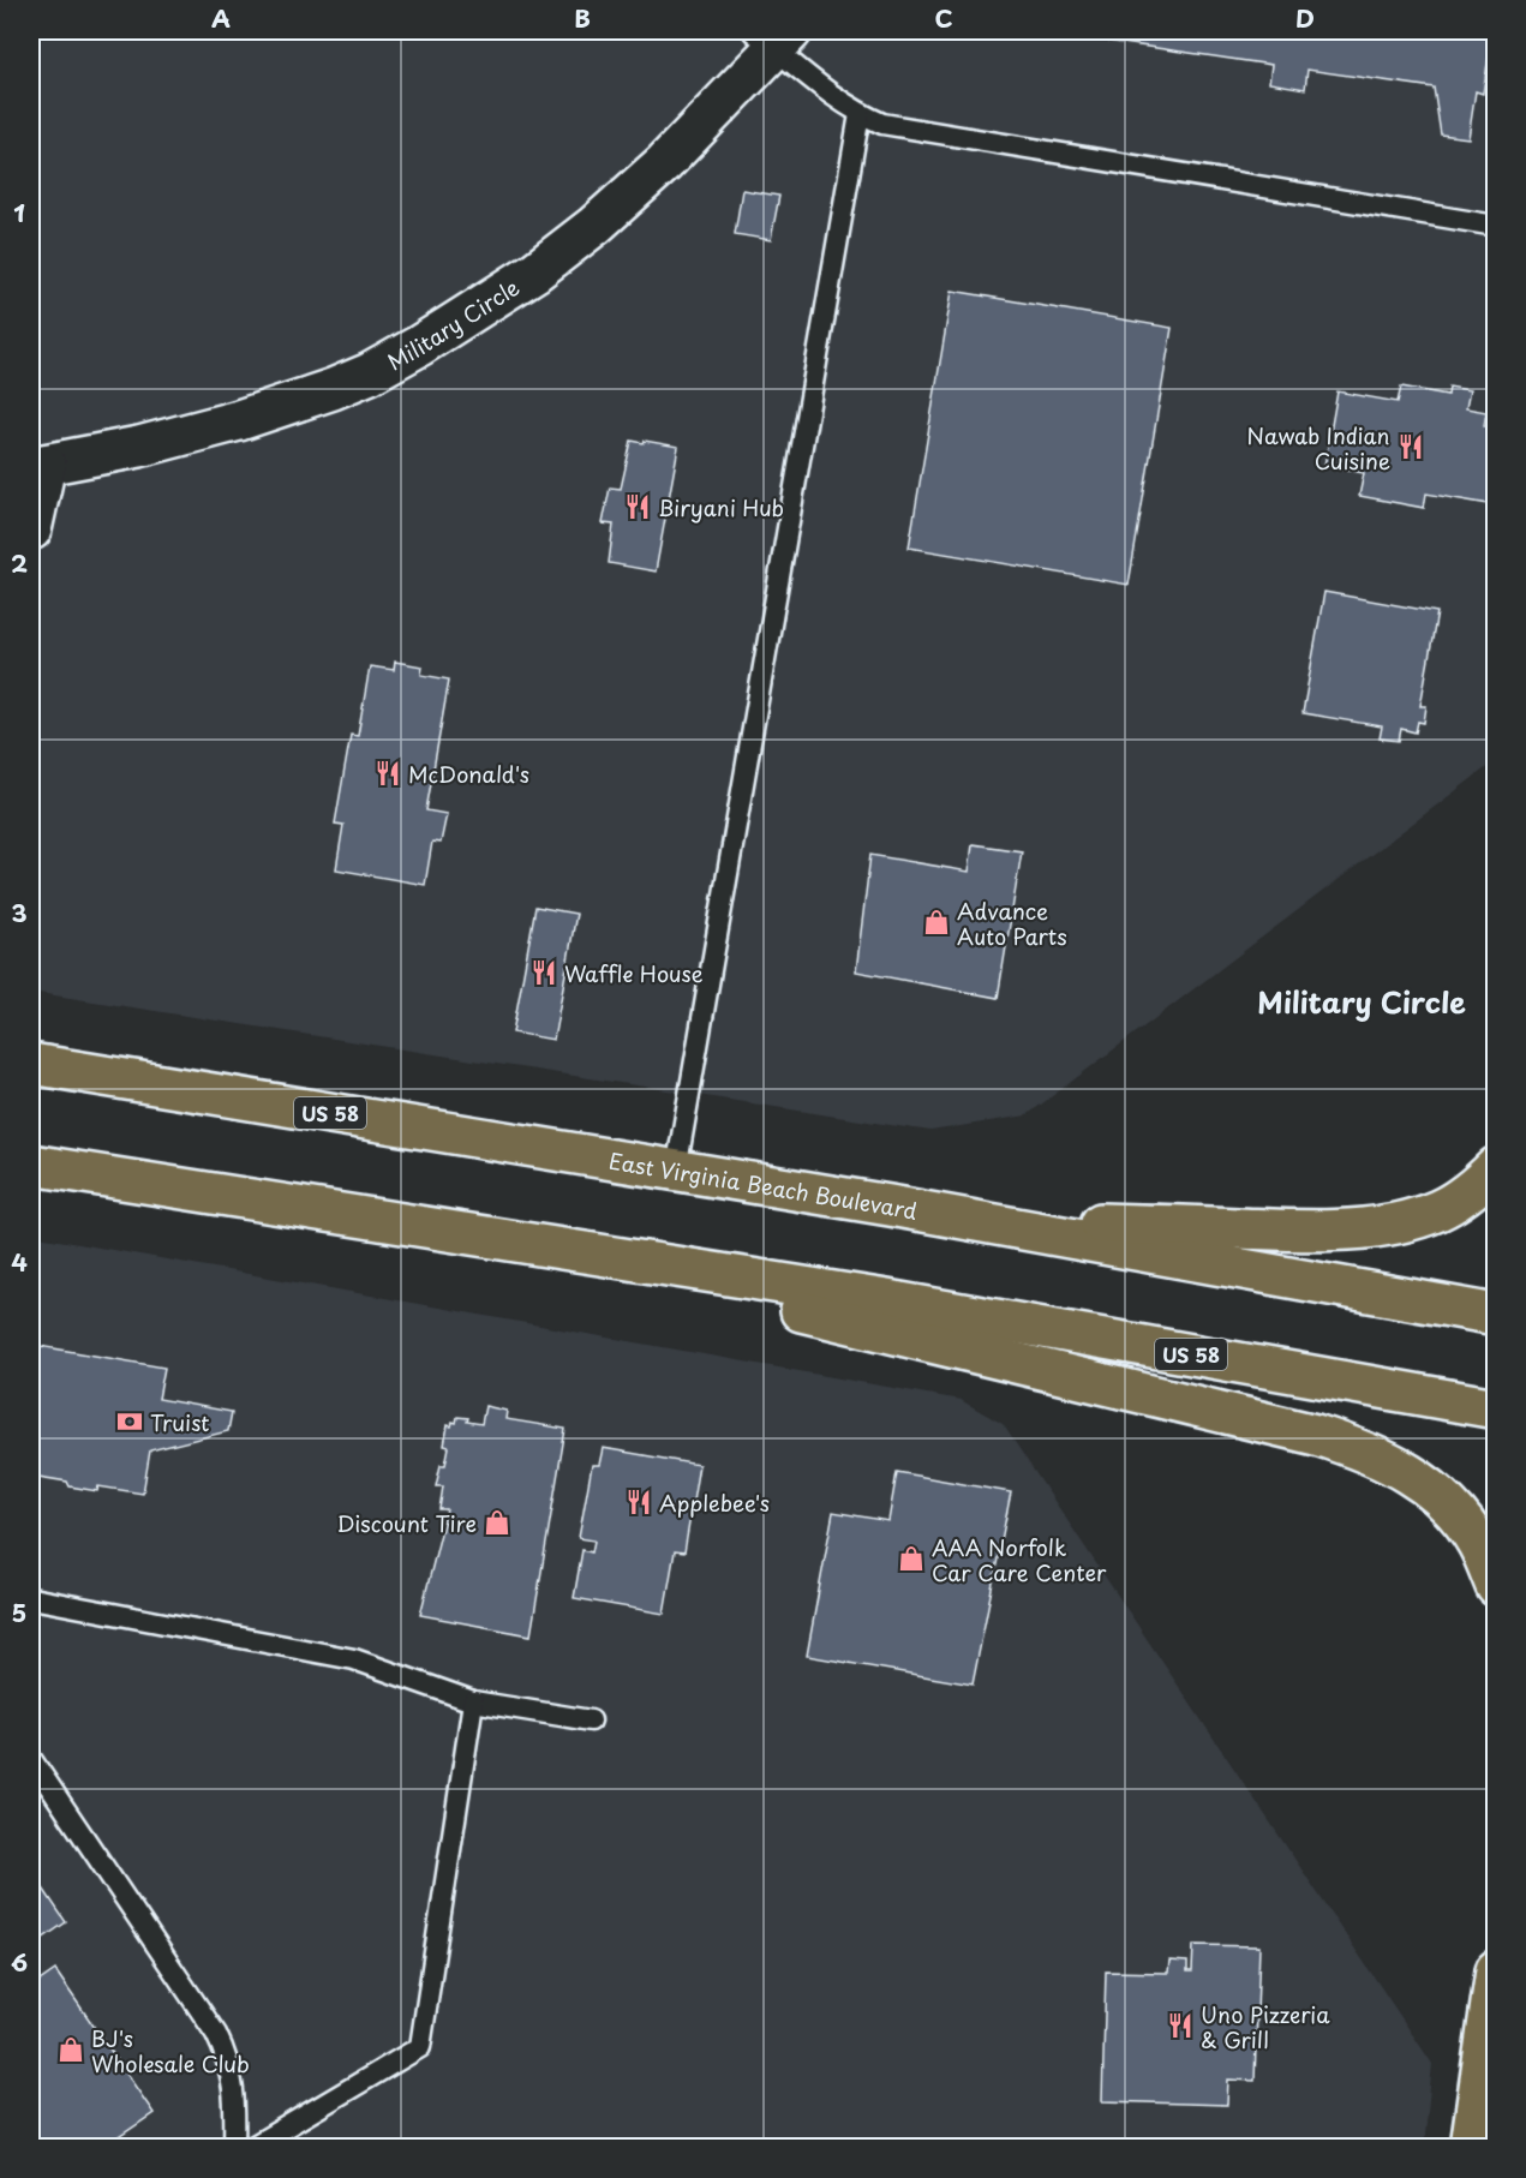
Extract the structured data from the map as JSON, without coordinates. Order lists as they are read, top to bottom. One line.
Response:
{"streets":{"main road":["US 58","East Virginia Beach Boulevard"],"street":["Military Circle"]},"districts":["Military Circle"],"places":{"restaurant":["Nawab Indian Cuisine","Biryani Hub","McDonald's","Waffle House","Applebee's","Uno Pizzeria & Grill"],"shop":["Advance Auto Parts","Discount Tire","AAA Norfolk Car Care Center","BJ's Wholesale Club"],"bank":["Truist"]},"grid":{"columns":["A","B","C","D"],"rows":["1","2","3","4","5","6"]}}
